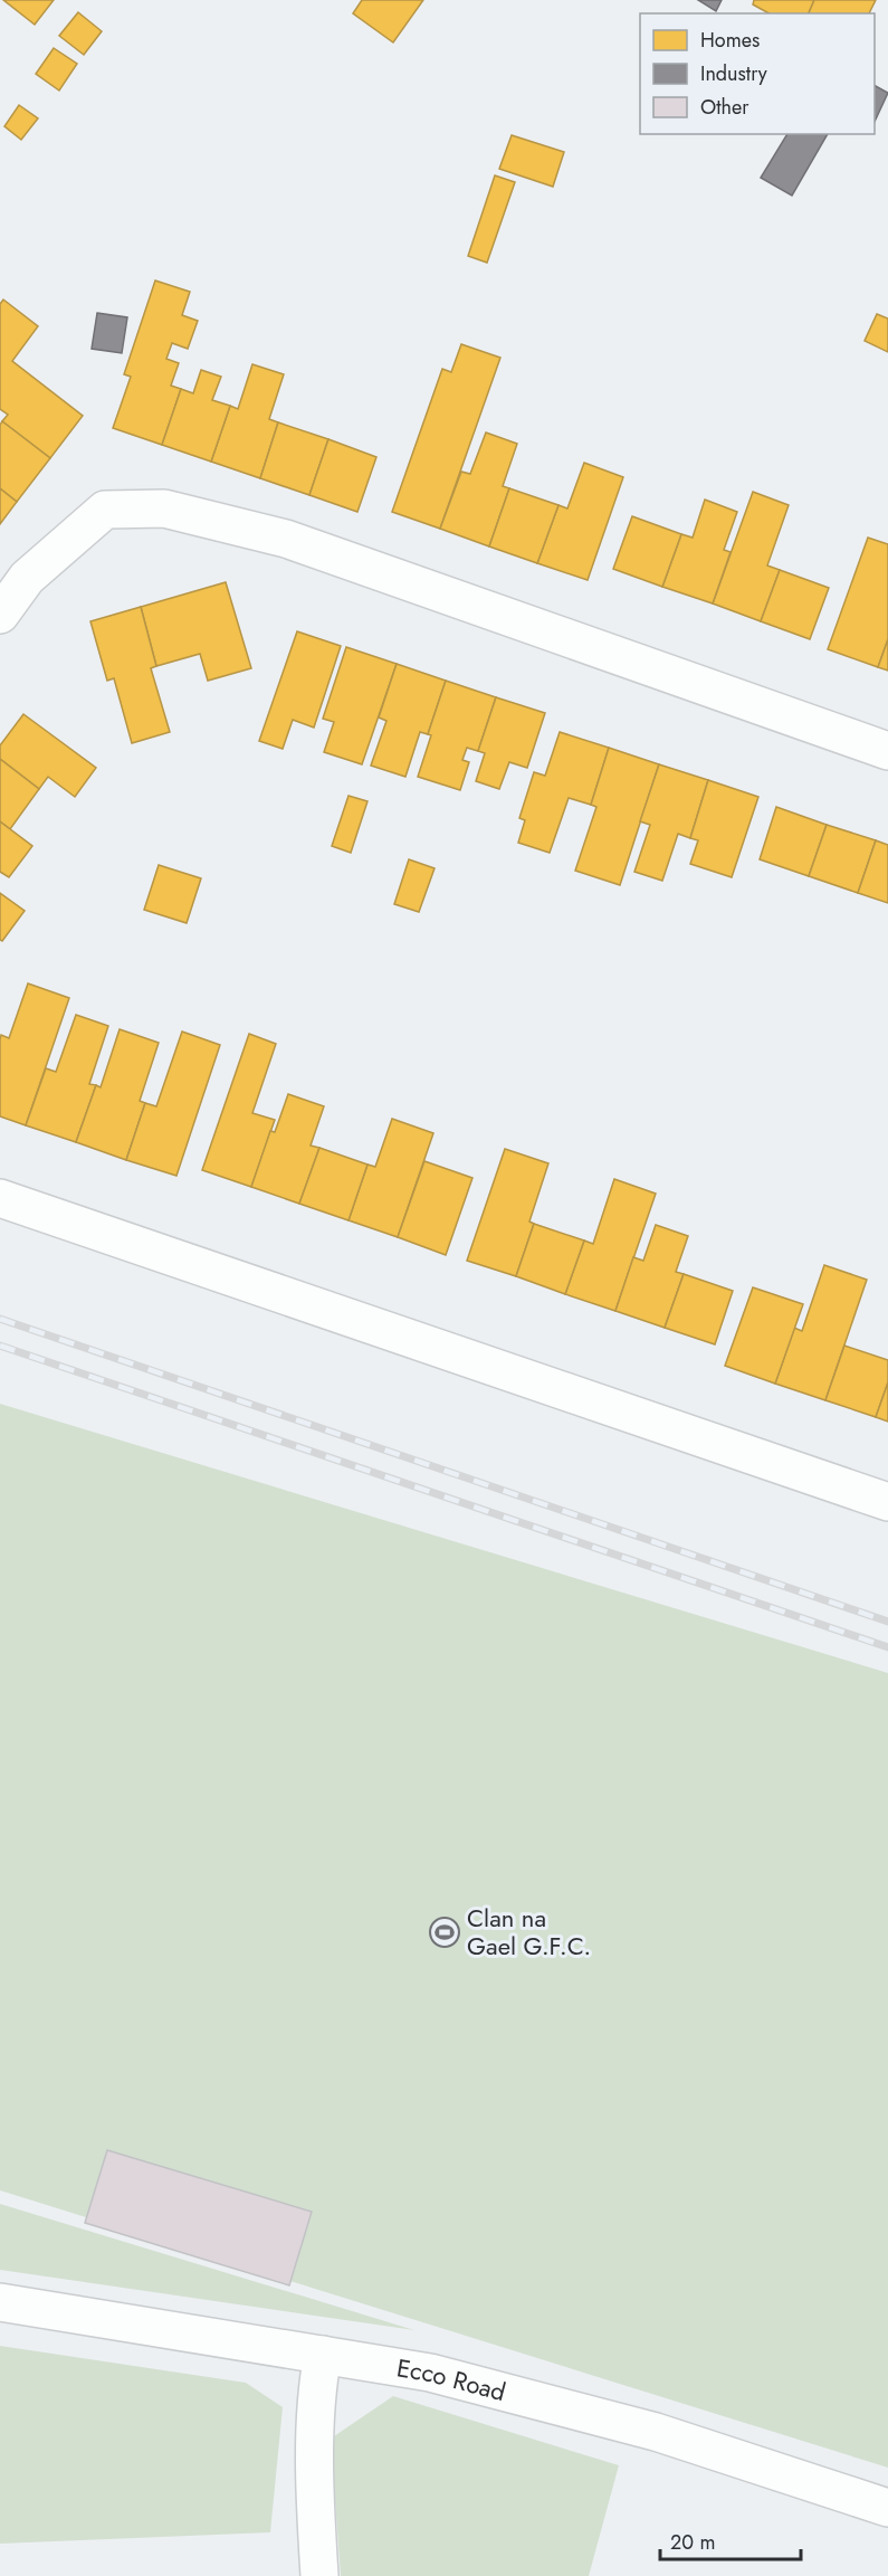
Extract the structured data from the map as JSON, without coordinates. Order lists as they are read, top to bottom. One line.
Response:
{"streets":{"street":["Ecco Road"]},"places":{"sports":["Clan na Gael G.F.C."]},"legend":["Homes","Industry","Other"],"scale_bar":"20 m"}
